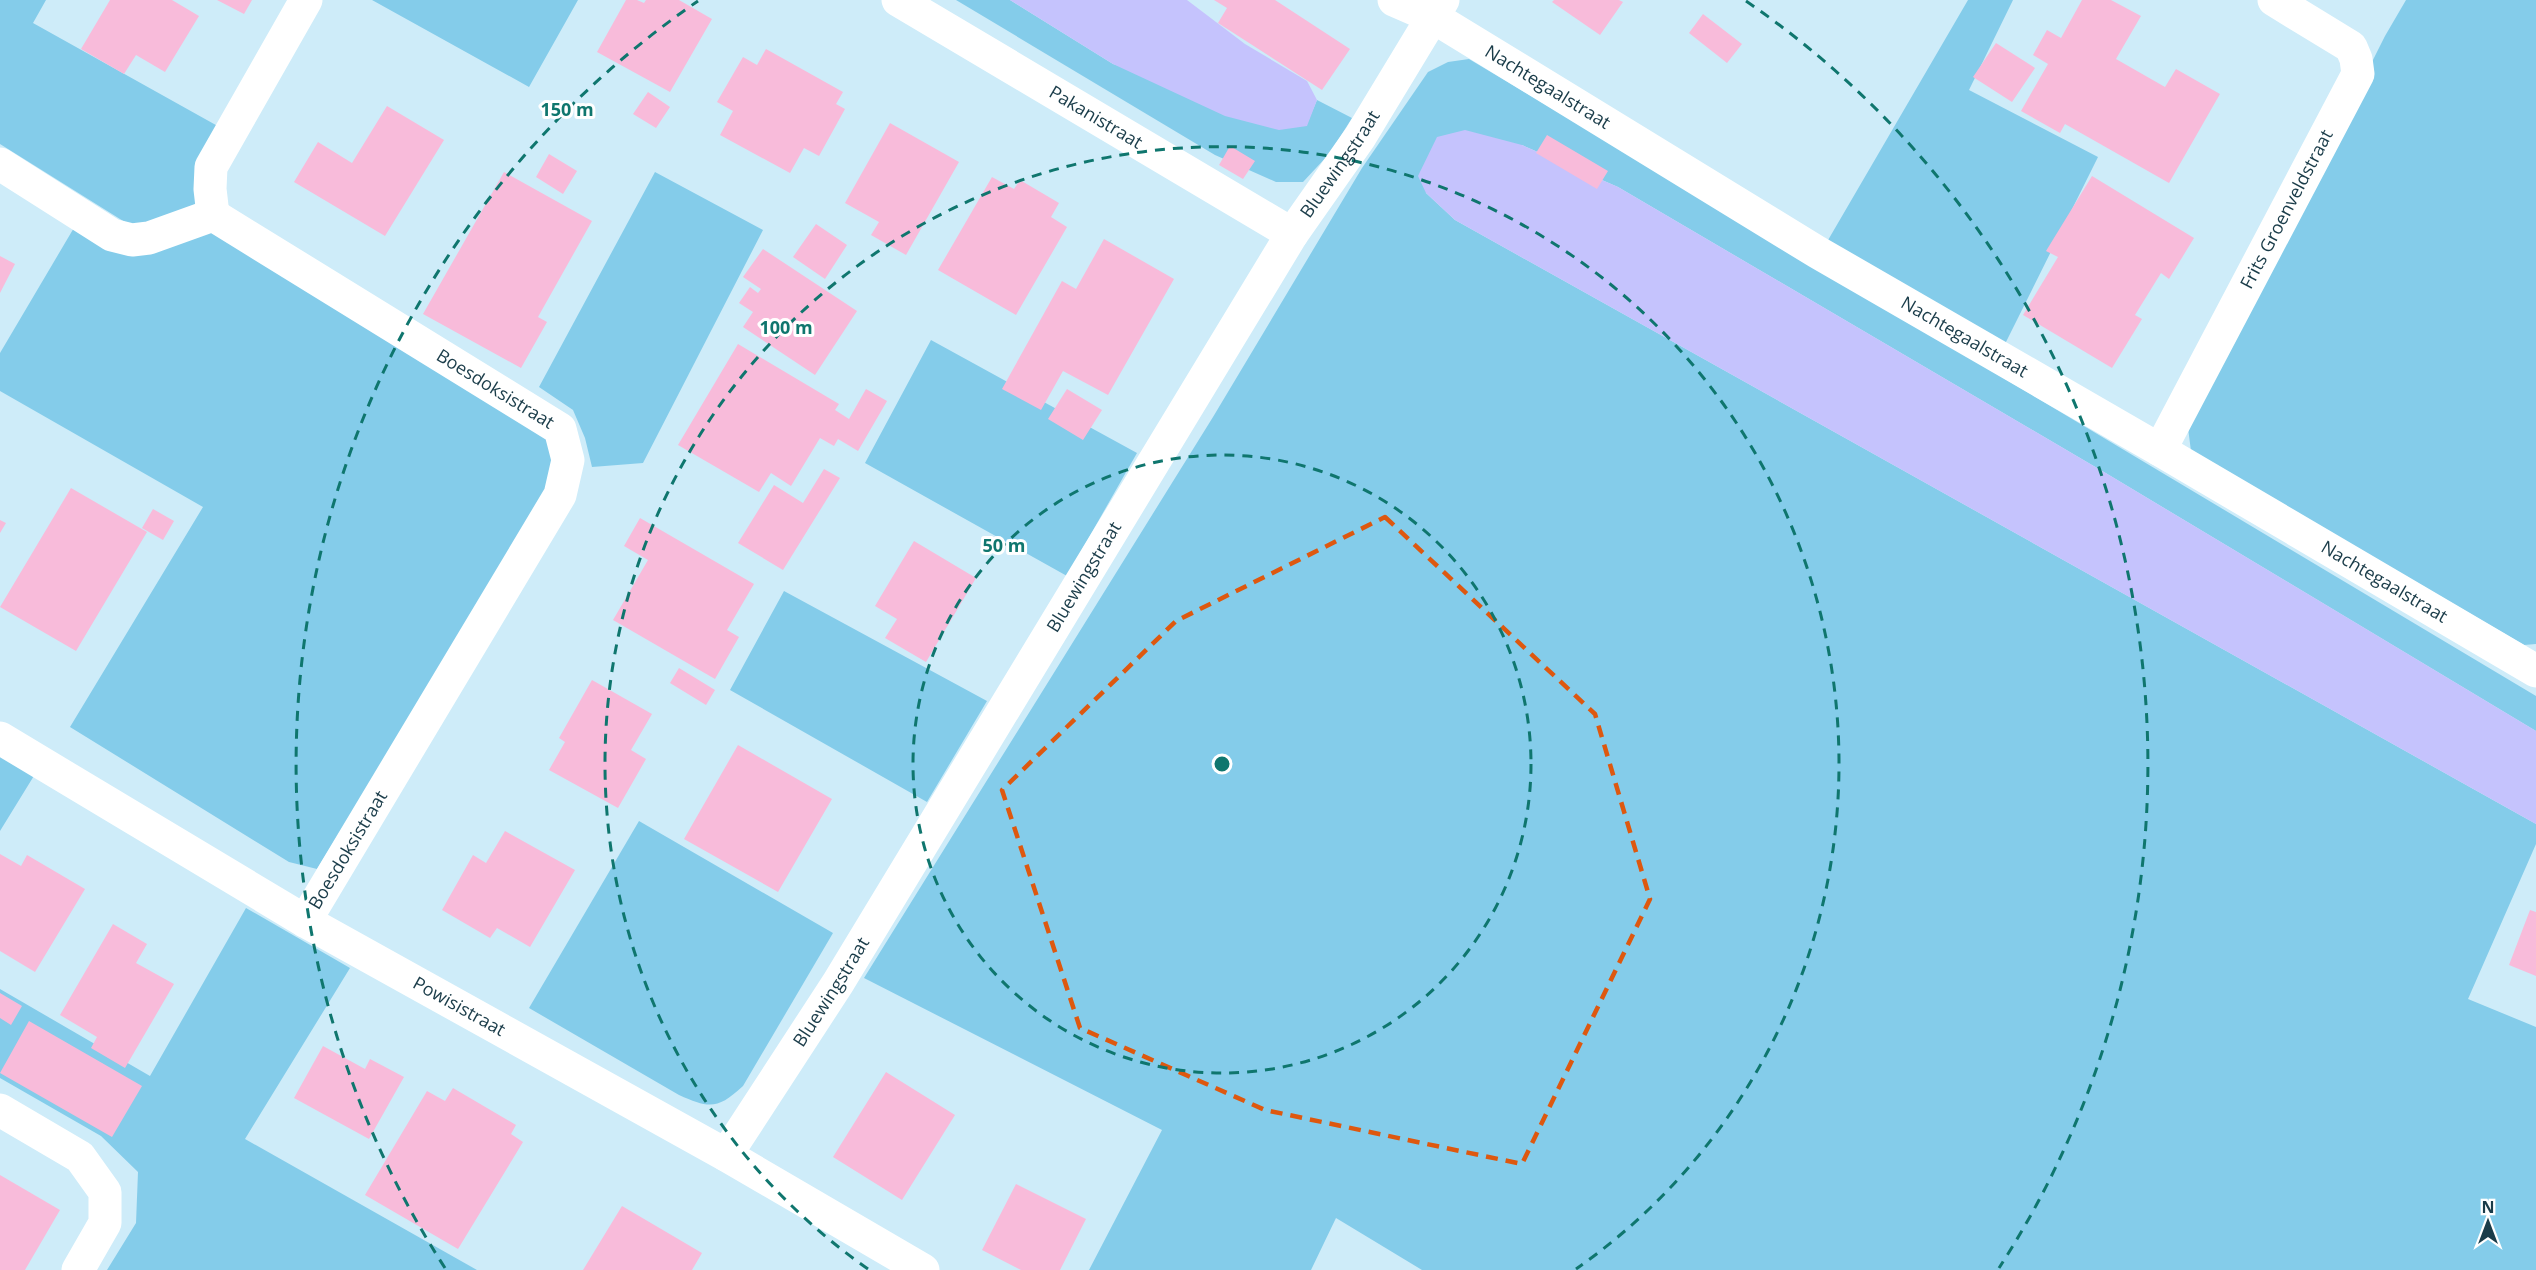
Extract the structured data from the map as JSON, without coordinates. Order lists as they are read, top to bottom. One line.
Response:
{"streets":{"street":["Nachtegaalstraat","Pakanistraat","Bluewingstraat","Frits Groenveldstraat","Boesdoksistraat","Powisistraat"]},"crossings":[["Nachtegaalstraat","Bluewingstraat"],["Nachtegaalstraat","Frits Groenveldstraat"],["Pakanistraat","Bluewingstraat"],["Bluewingstraat","Powisistraat"],["Boesdoksistraat","Powisistraat"]],"north":"top","rings":["150 m","100 m","50 m"]}
